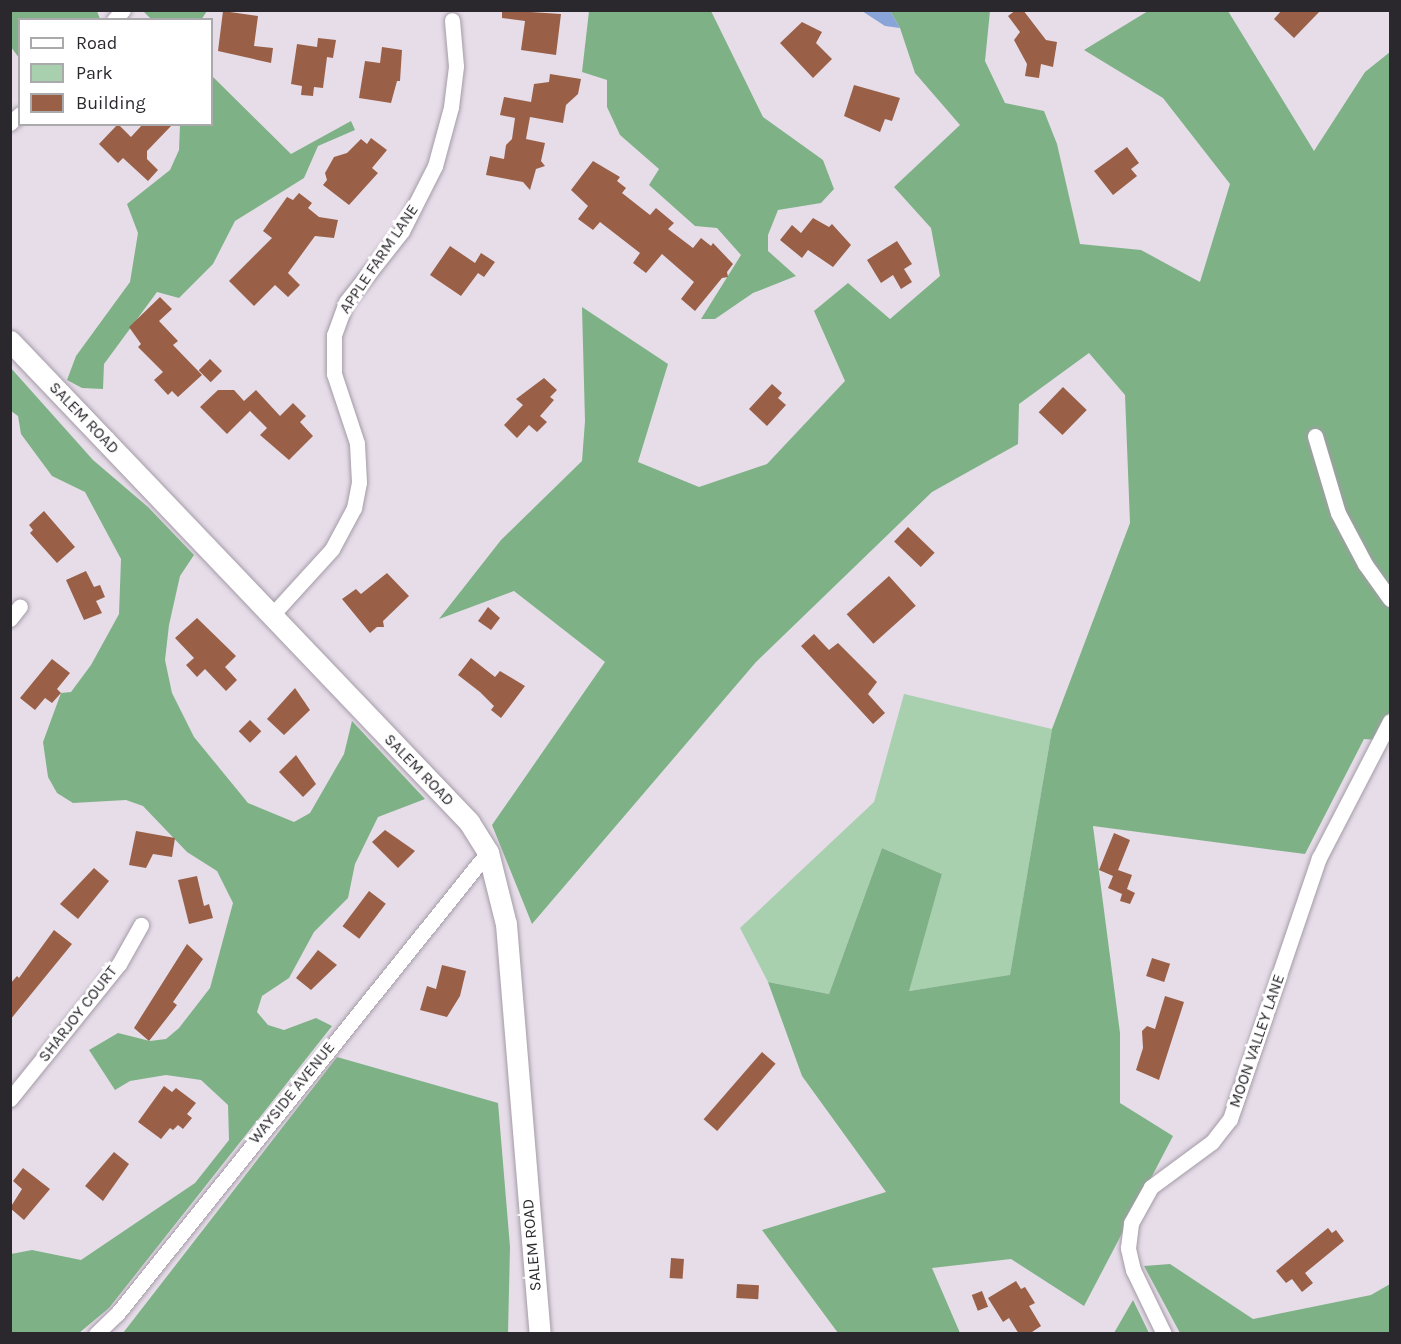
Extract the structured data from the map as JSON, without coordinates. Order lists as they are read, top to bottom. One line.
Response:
{"streets":{"street":["APPLE FARM LANE","SALEM ROAD","SHARJOY COURT","MOON VALLEY LANE","WAYSIDE AVENUE"]},"crossings":[["APPLE FARM LANE","SALEM ROAD"],["SALEM ROAD","WAYSIDE AVENUE"]],"legend":["Road","Park","Building"]}
